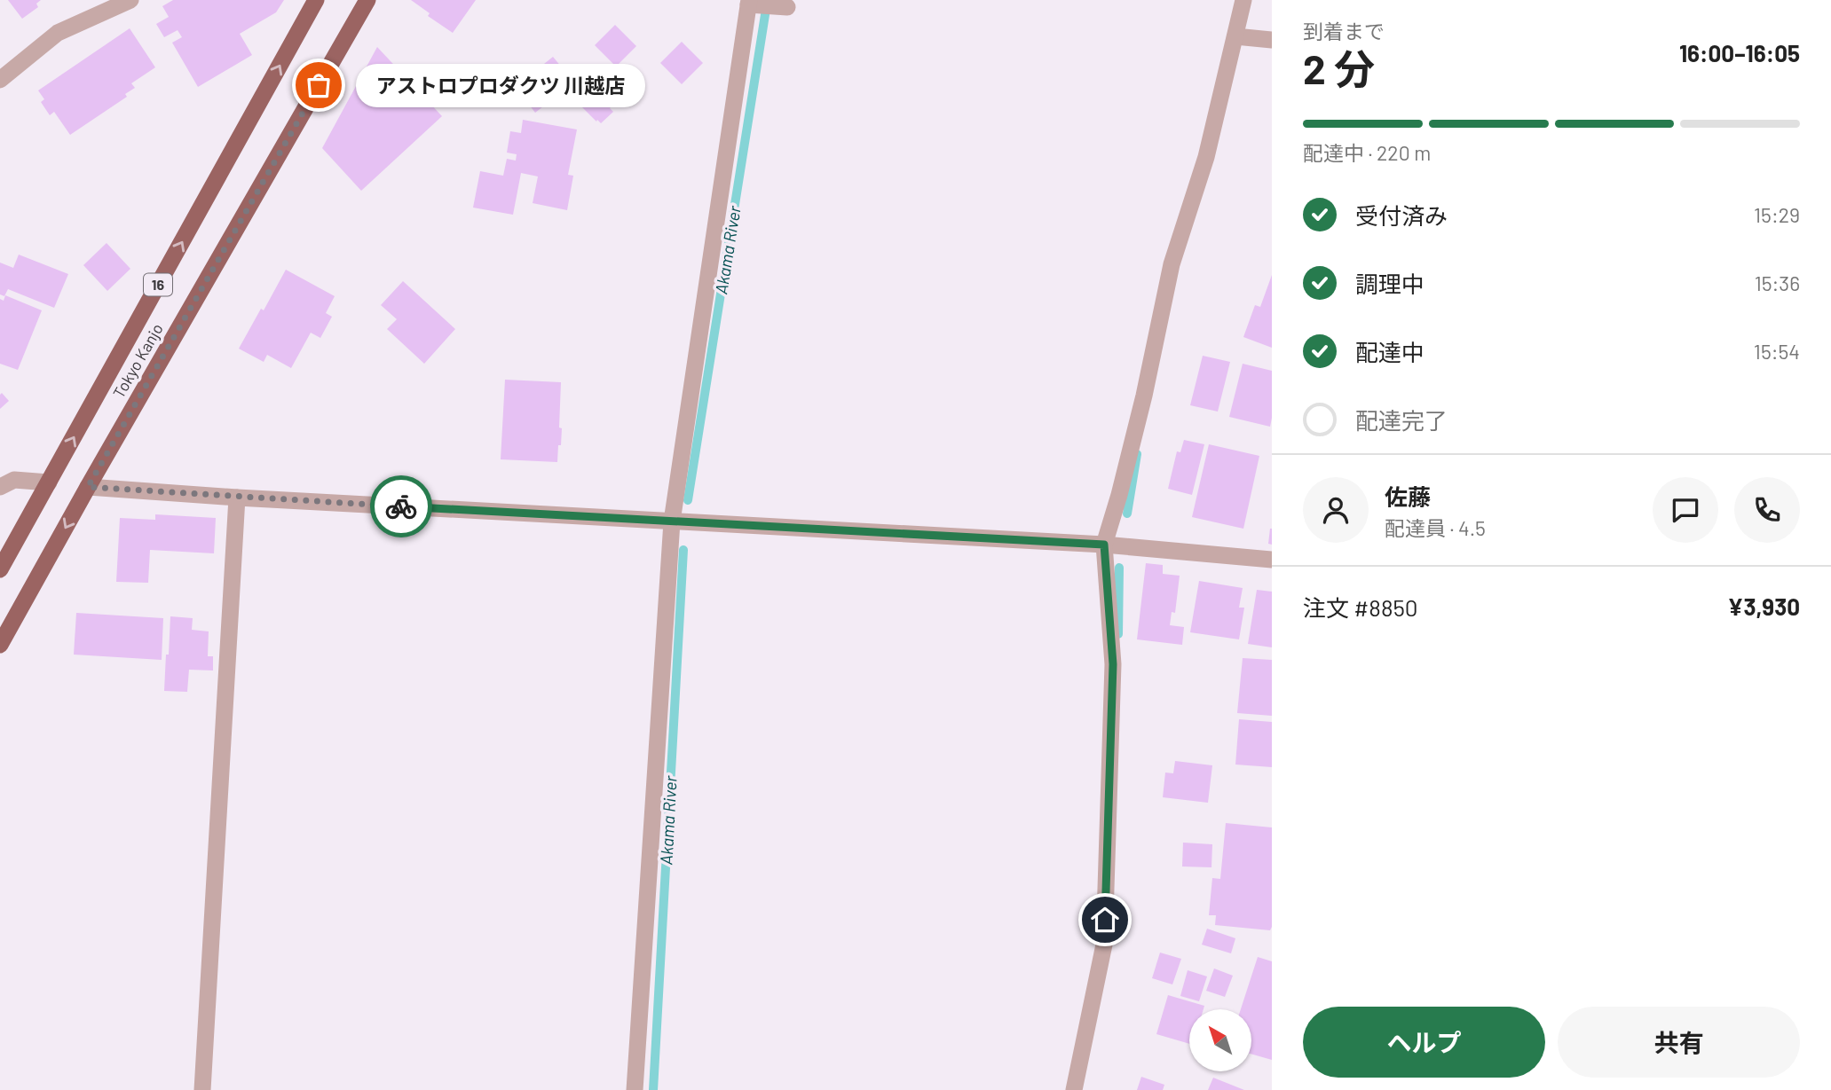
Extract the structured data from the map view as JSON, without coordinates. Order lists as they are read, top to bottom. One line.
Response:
{"streets":{"highway":["16","Tokyo Kanjo"]},"water":["Akama River"],"places":["アストロプロダクツ 川越店"],"north":"top left","page":{"heading":["2 分","到着まで","16:00–16:05"],"panel":["佐藤","配達員 · 4.5","注文 #8850","¥3,930"],"bubble":"アストロプロダクツ 川越店","bar":"配達中 · 220 m","list":[["受付済み","15:29"],["調理中","15:36"],["配達中","15:54"],"配達完了"],"buttons":["ヘルプ","共有"]}}
